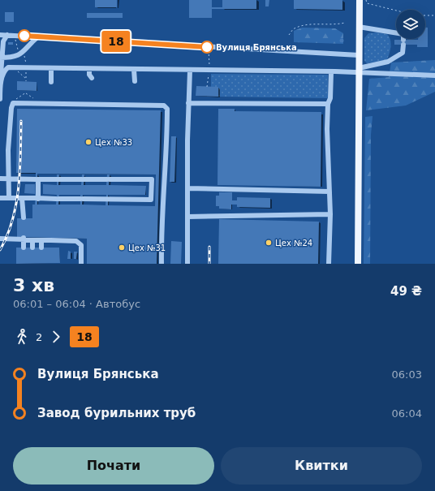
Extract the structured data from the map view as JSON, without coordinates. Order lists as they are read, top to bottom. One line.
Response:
{"places":["Вулиця Брянська","Цех №33","Цех №24","Цех №31"],"lines":["bus line 18"],"page":{"on_map":"18","heading":["3 хв","06:01 – 06:04 · Автобус","49 ₴"],"legs":["2","18"],"list":[{"name":"Вулиця Брянська","value":"06:03"},{"name":"Завод бурильних труб","value":"06:04"}],"buttons":["Почати","Квитки"]}}
